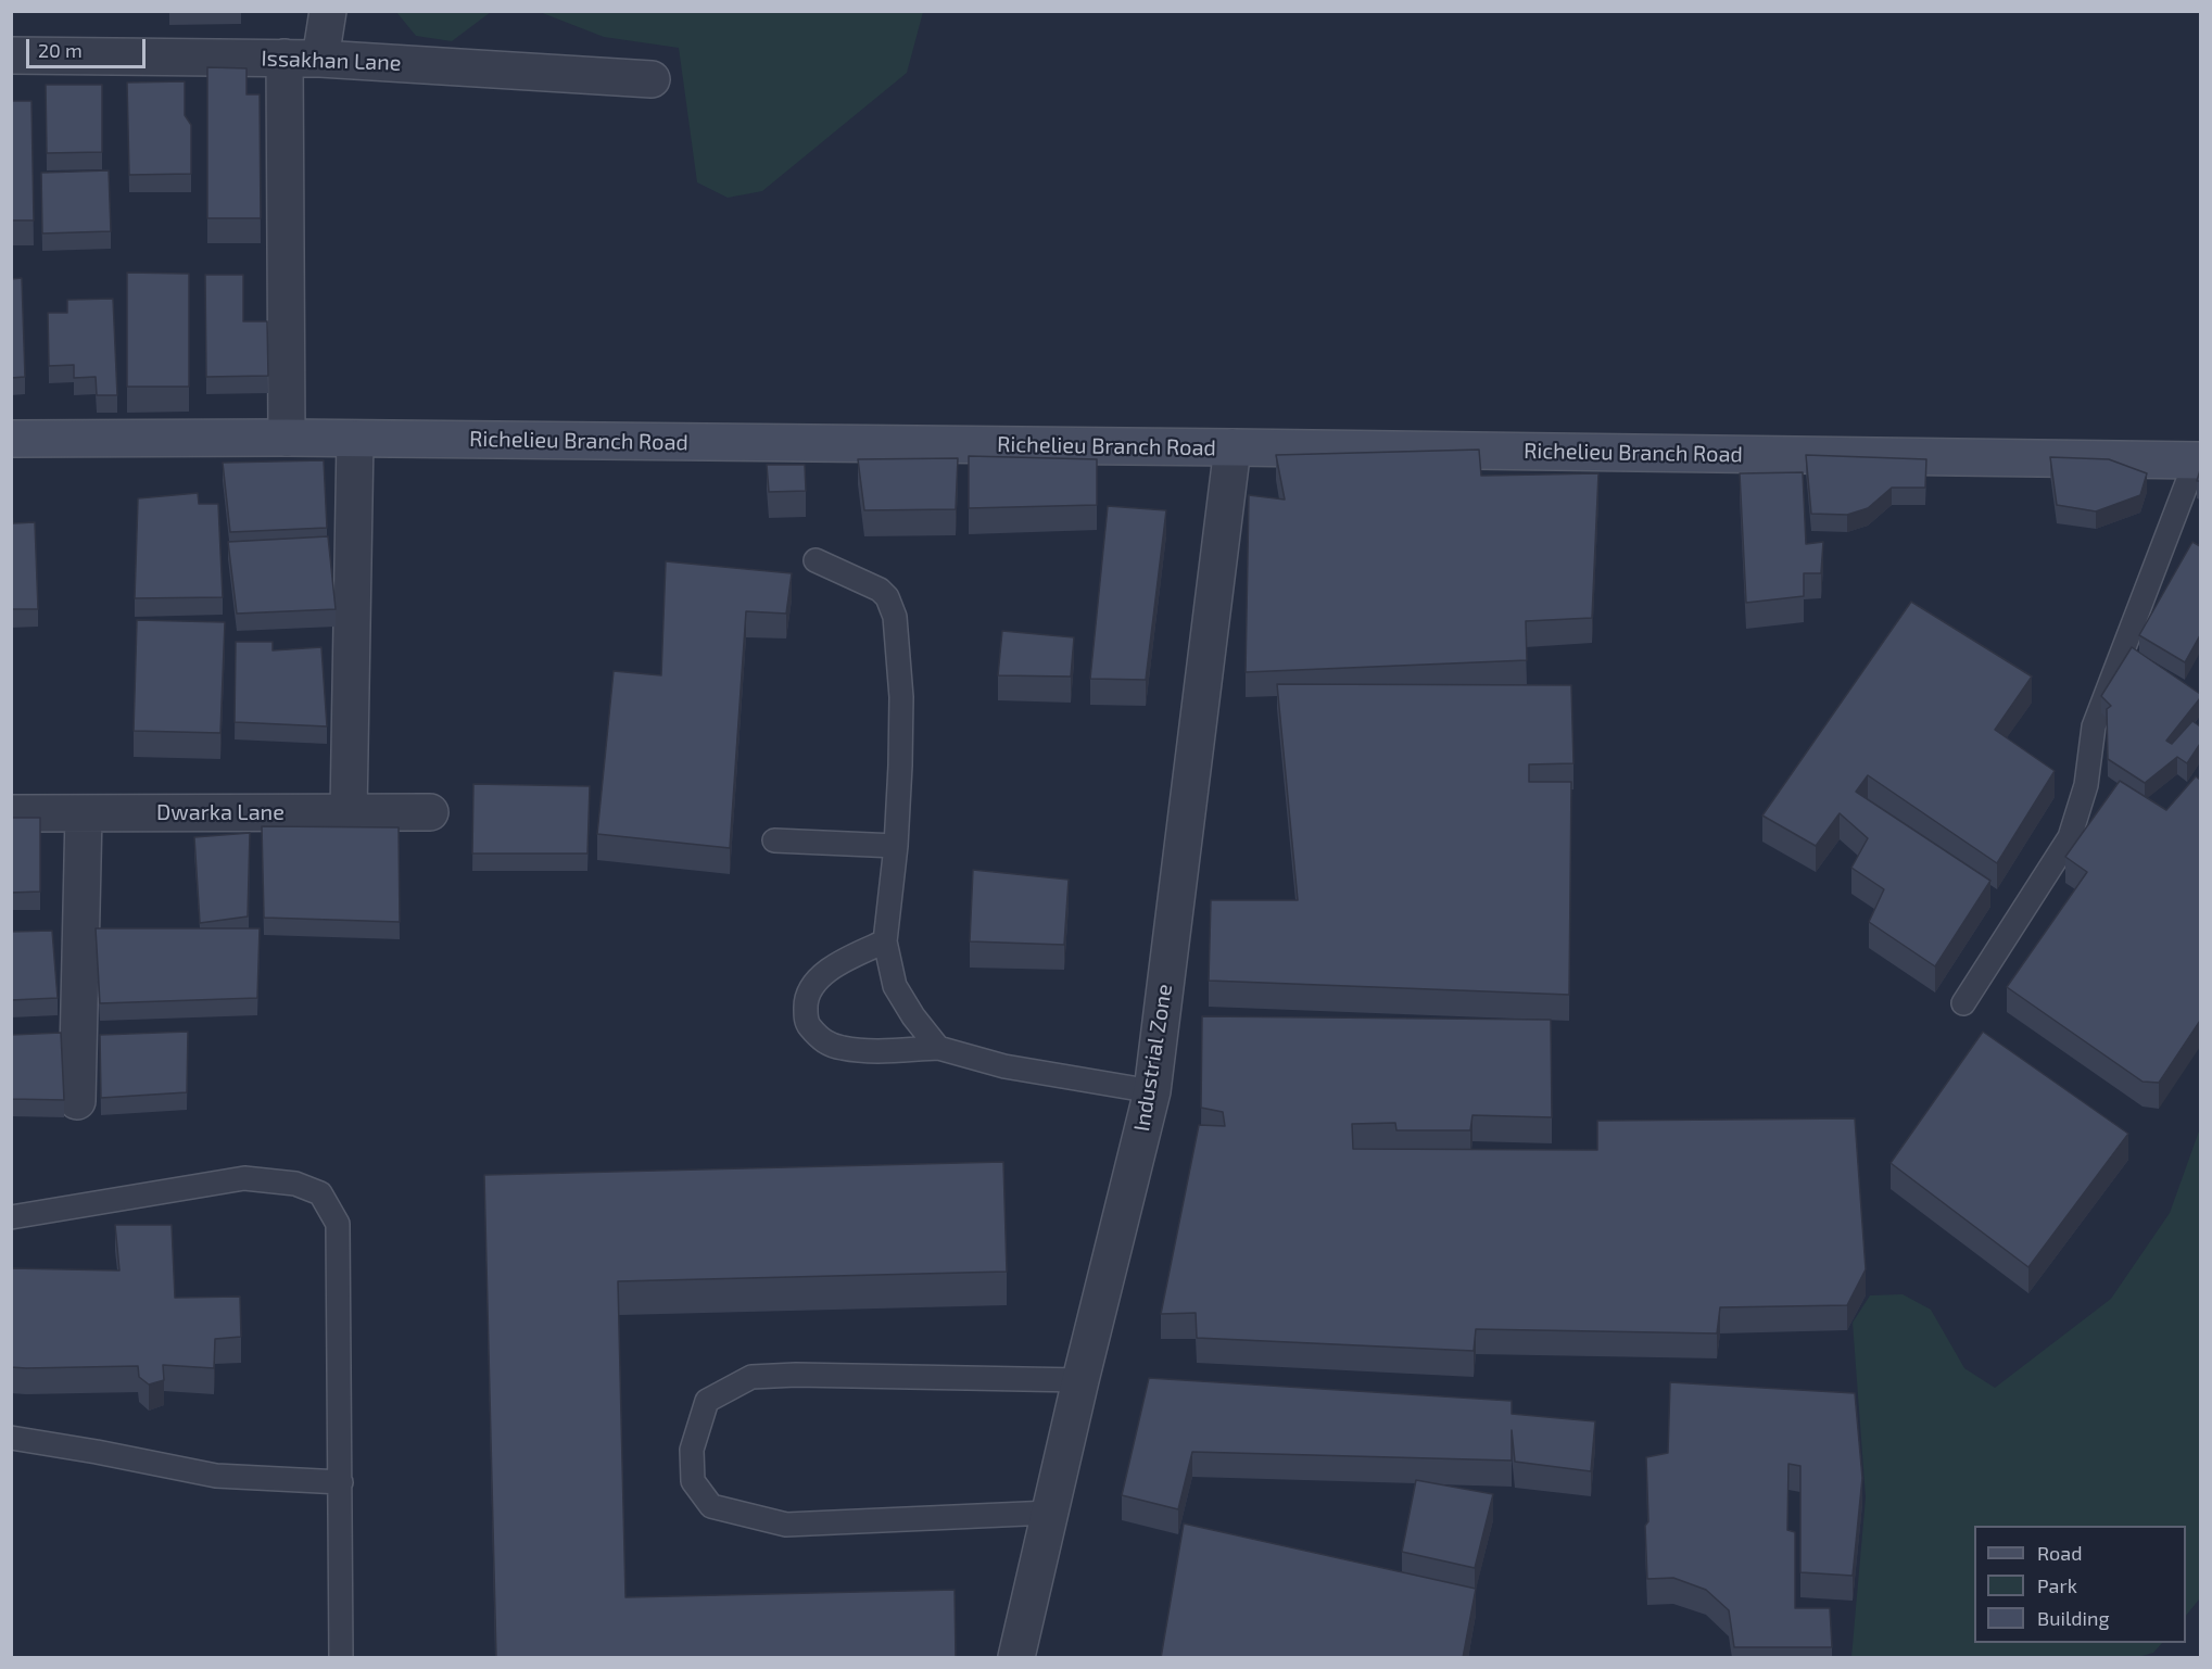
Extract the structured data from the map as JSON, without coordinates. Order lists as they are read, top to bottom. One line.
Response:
{"streets":{"main road":["Richelieu Branch Road"],"street":["Issakhan Lane","Dwarka Lane","Industrial Zone"]},"crossings":[["Richelieu Branch Road","Industrial Zone"]],"legend":["Road","Park","Building"],"scale_bar":"20 m"}
